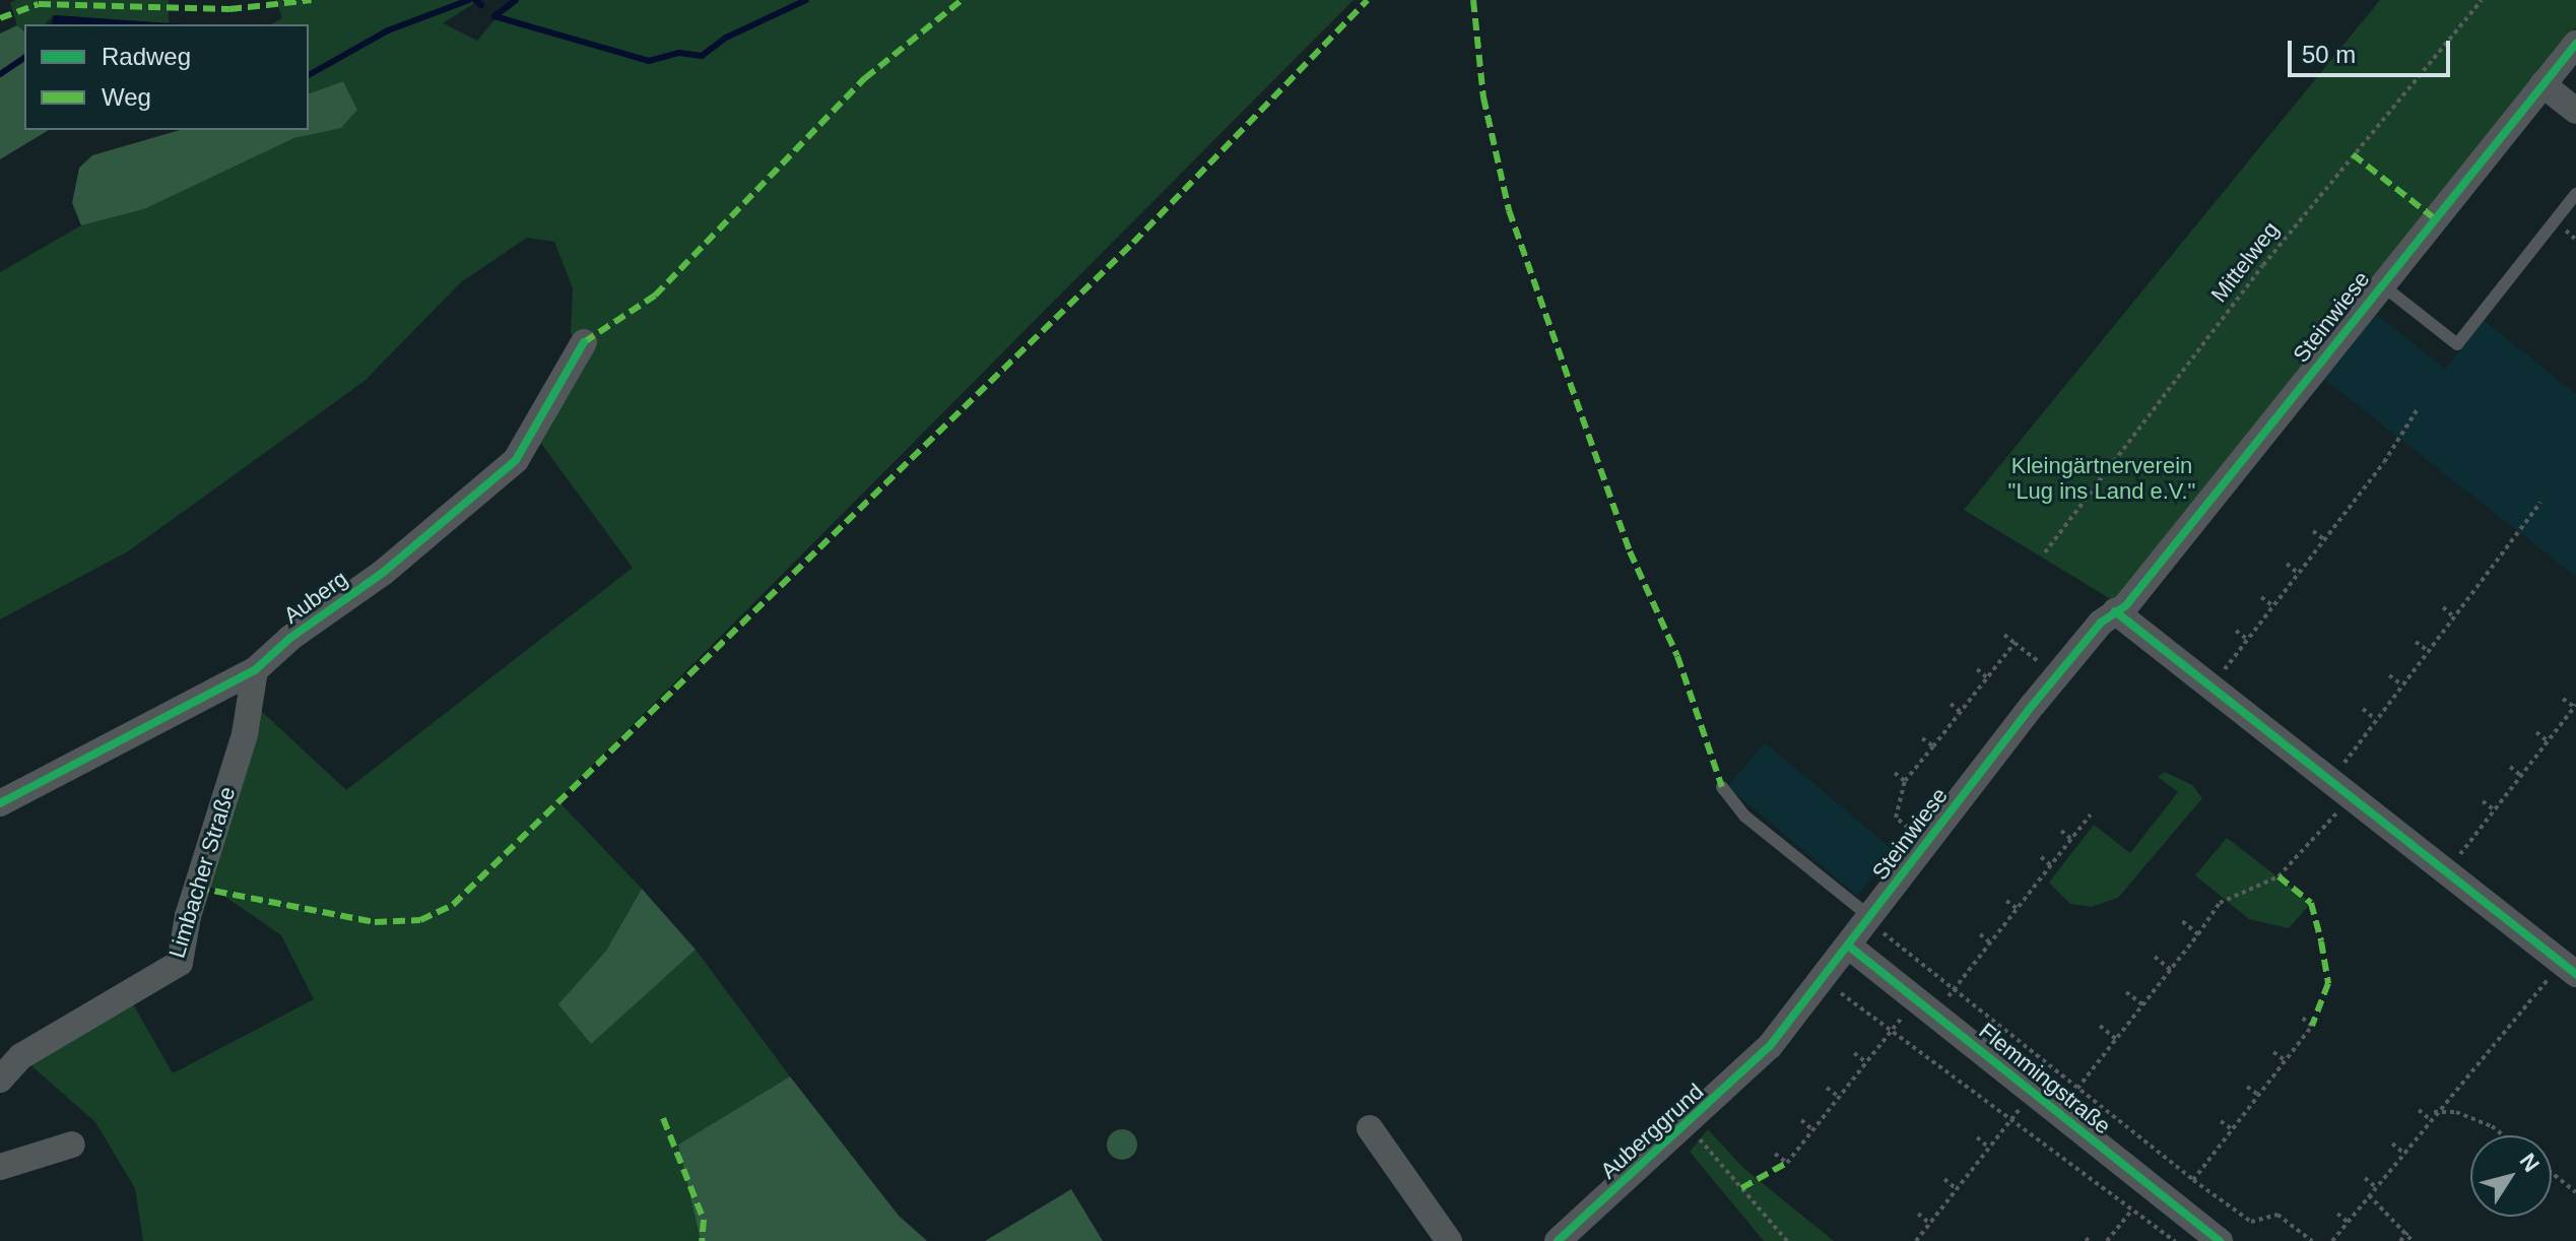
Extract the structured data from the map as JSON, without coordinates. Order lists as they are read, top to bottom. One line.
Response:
{"streets":{"street":["Steinwiese","Auberg","Limbacher Straße","Flemmingstraße","Auberggrund"],"path":["Mittelweg"]},"crossings":[["Steinwiese","Flemmingstraße"],["Steinwiese","Auberggrund"],["Auberg","Limbacher Straße"]],"parks":["Kleingärtnerverein \"Lug ins Land e.V.\""],"legend":["Radweg","Weg"],"scale_bar":"50 m","north":"top right"}
